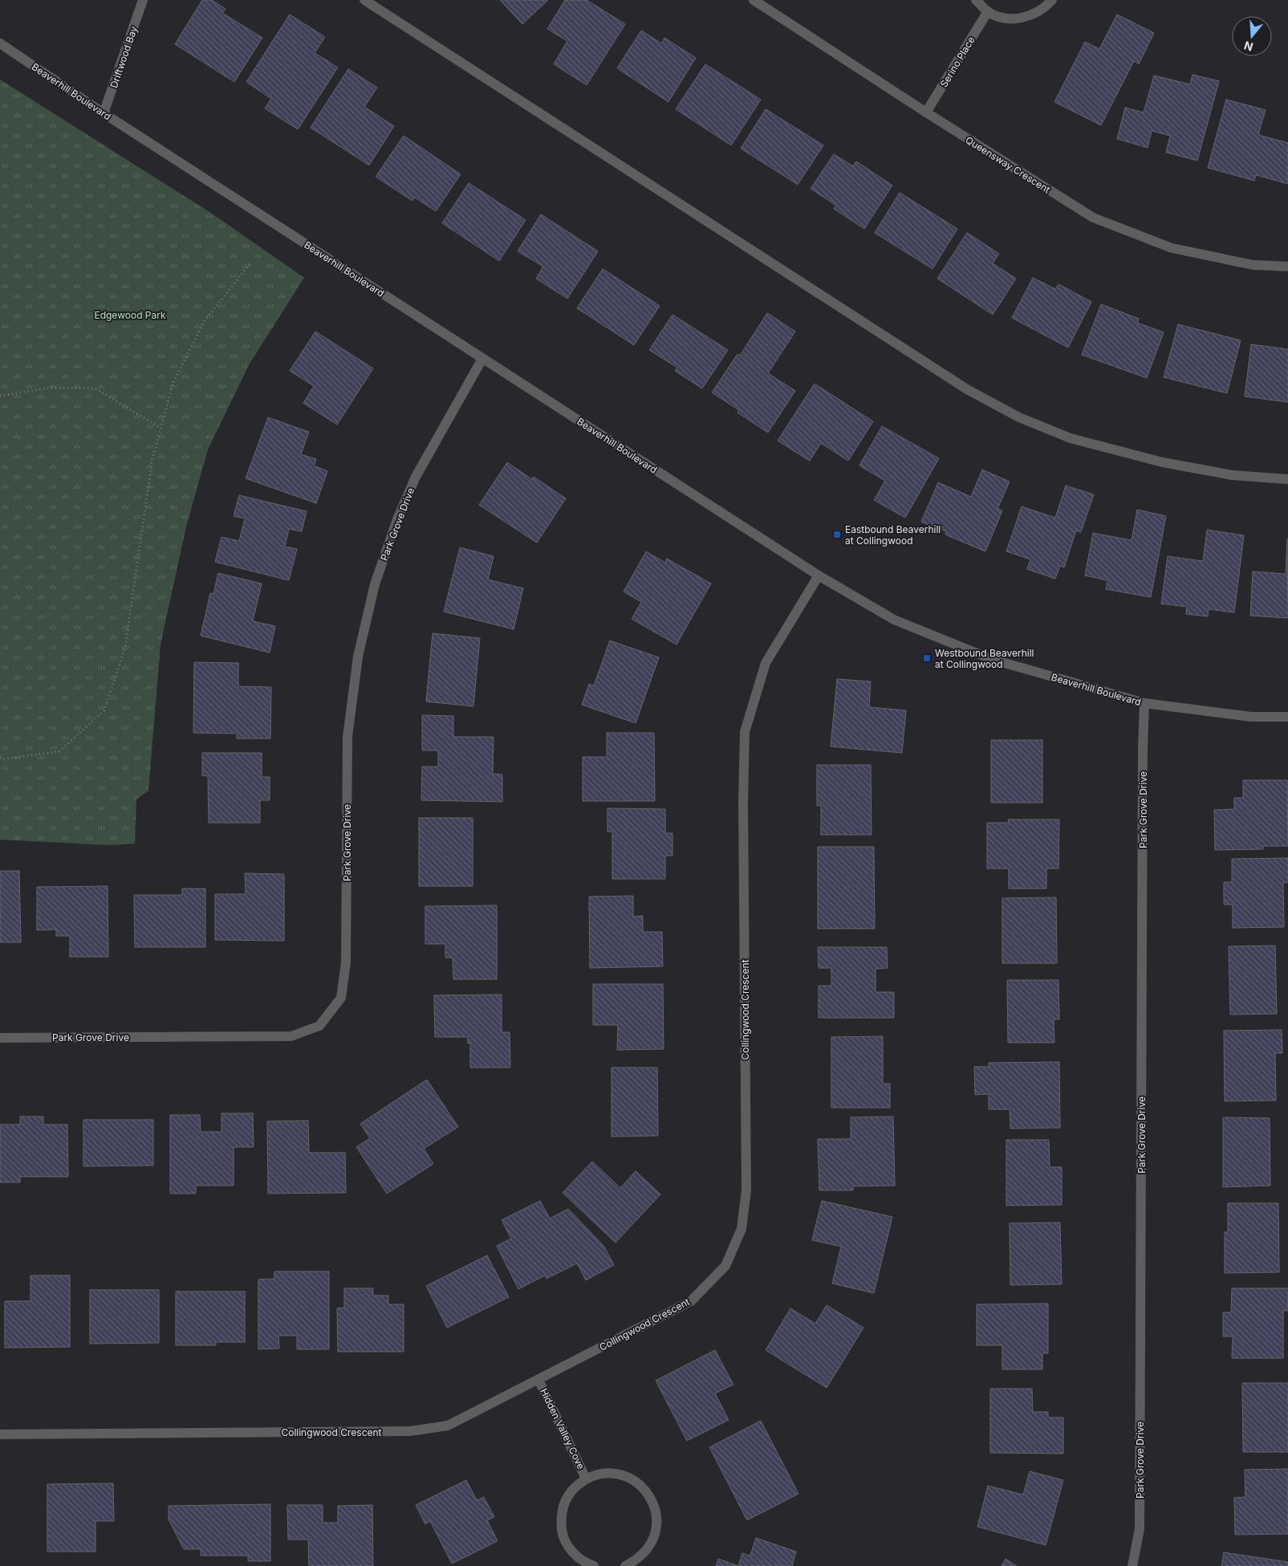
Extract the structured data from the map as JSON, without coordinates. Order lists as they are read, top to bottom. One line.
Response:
{"streets":{"street":["Driftwood Bay","Serino Place","Beaverhill Boulevard","Queensway Crescent","Park Grove Drive","Collingwood Crescent","Hidden Valley Cove"]},"crossings":[["Driftwood Bay","Beaverhill Boulevard"],["Serino Place","Queensway Crescent"],["Beaverhill Boulevard","Park Grove Drive"],["Beaverhill Boulevard","Collingwood Crescent"],["Collingwood Crescent","Hidden Valley Cove"]],"parks":["Edgewood Park"],"places":{"transit":["Eastbound Beaverhill at Collingwood","Westbound Beaverhill at Collingwood"]},"north":"bottom"}
